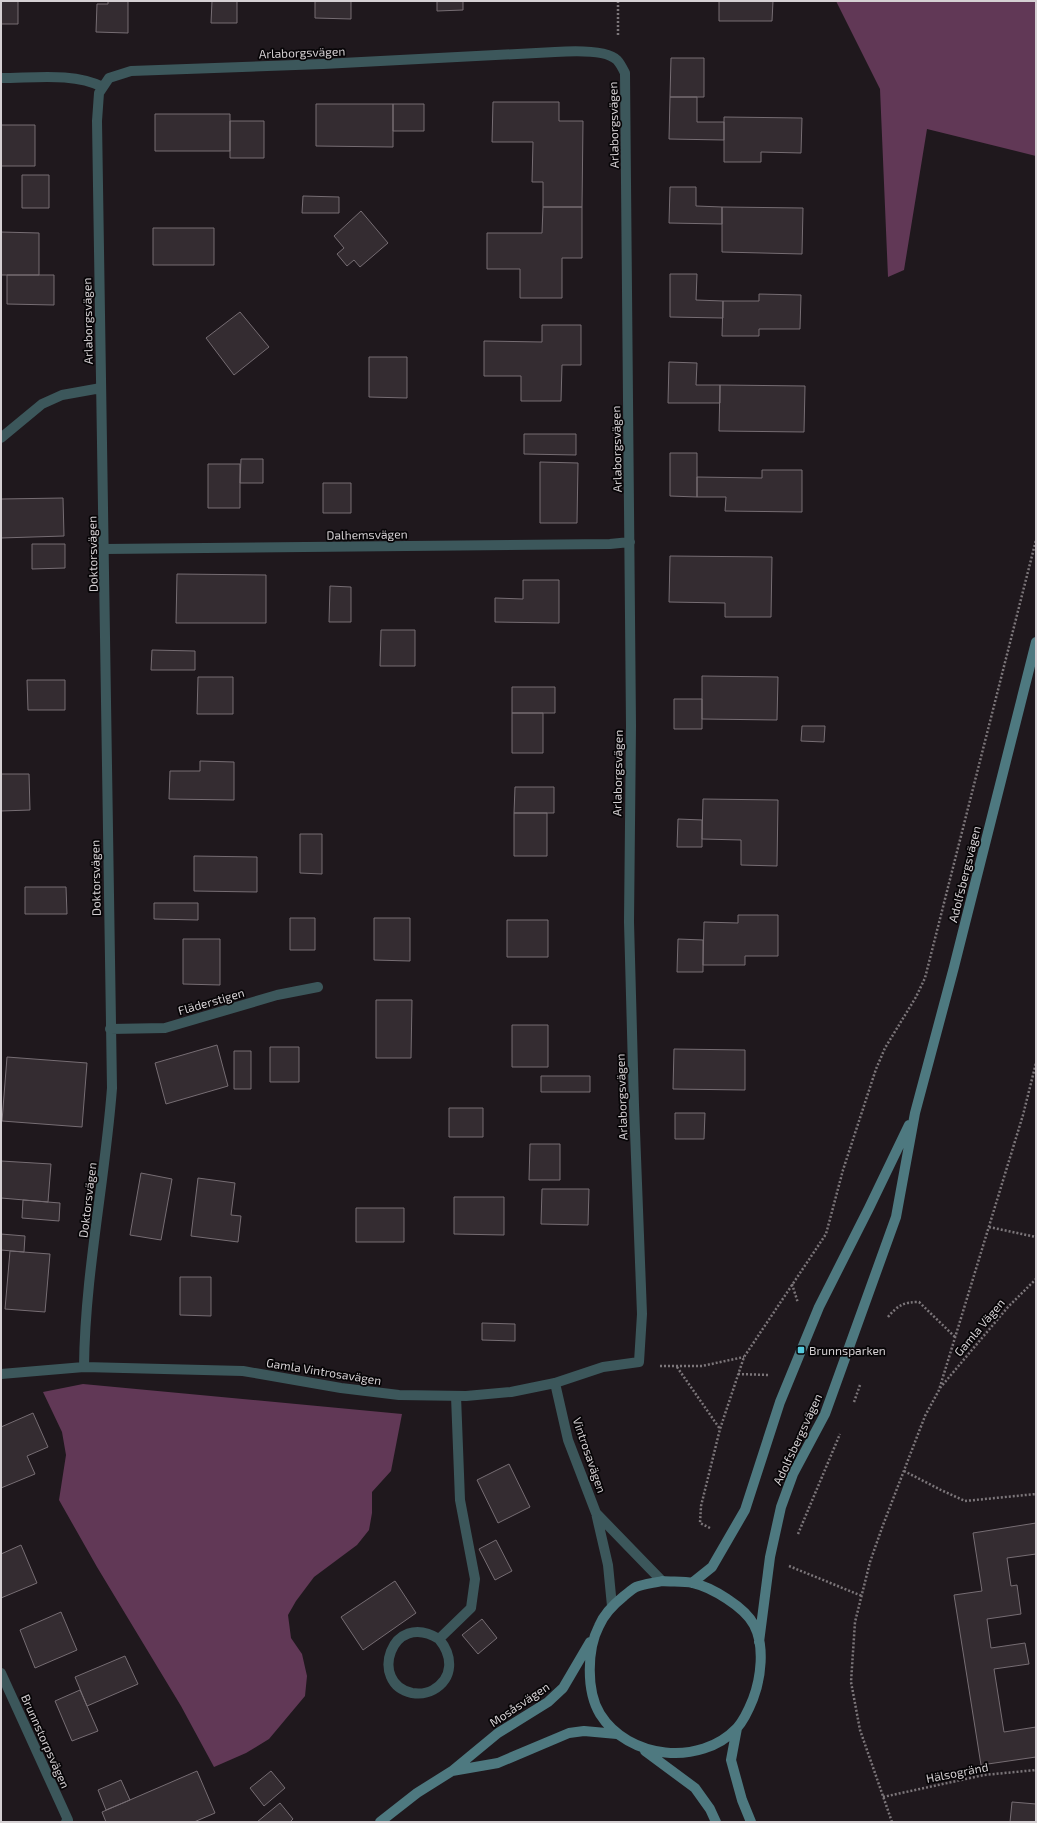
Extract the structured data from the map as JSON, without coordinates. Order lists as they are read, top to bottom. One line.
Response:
{"streets":{"main road":["Adolfsbergsvägen","Mosåsvägen"],"street":["Arlaborgsvägen","Dalhemsvägen","Doktorsvägen","Fläderstigen","Gamla Vintrosavägen","Vintrosavägen","Brunnstorpsvägen"],"path":["Gamla Vägen","Hälsogränd"]},"crossings":[["Arlaborgsvägen","Dalhemsvägen"],["Arlaborgsvägen","Doktorsvägen"],["Arlaborgsvägen","Gamla Vintrosavägen"],["Dalhemsvägen","Doktorsvägen"],["Doktorsvägen","Fläderstigen"],["Doktorsvägen","Gamla Vintrosavägen"],["Gamla Vintrosavägen","Vintrosavägen"]],"places":{"transit":["Brunnsparken"]}}
